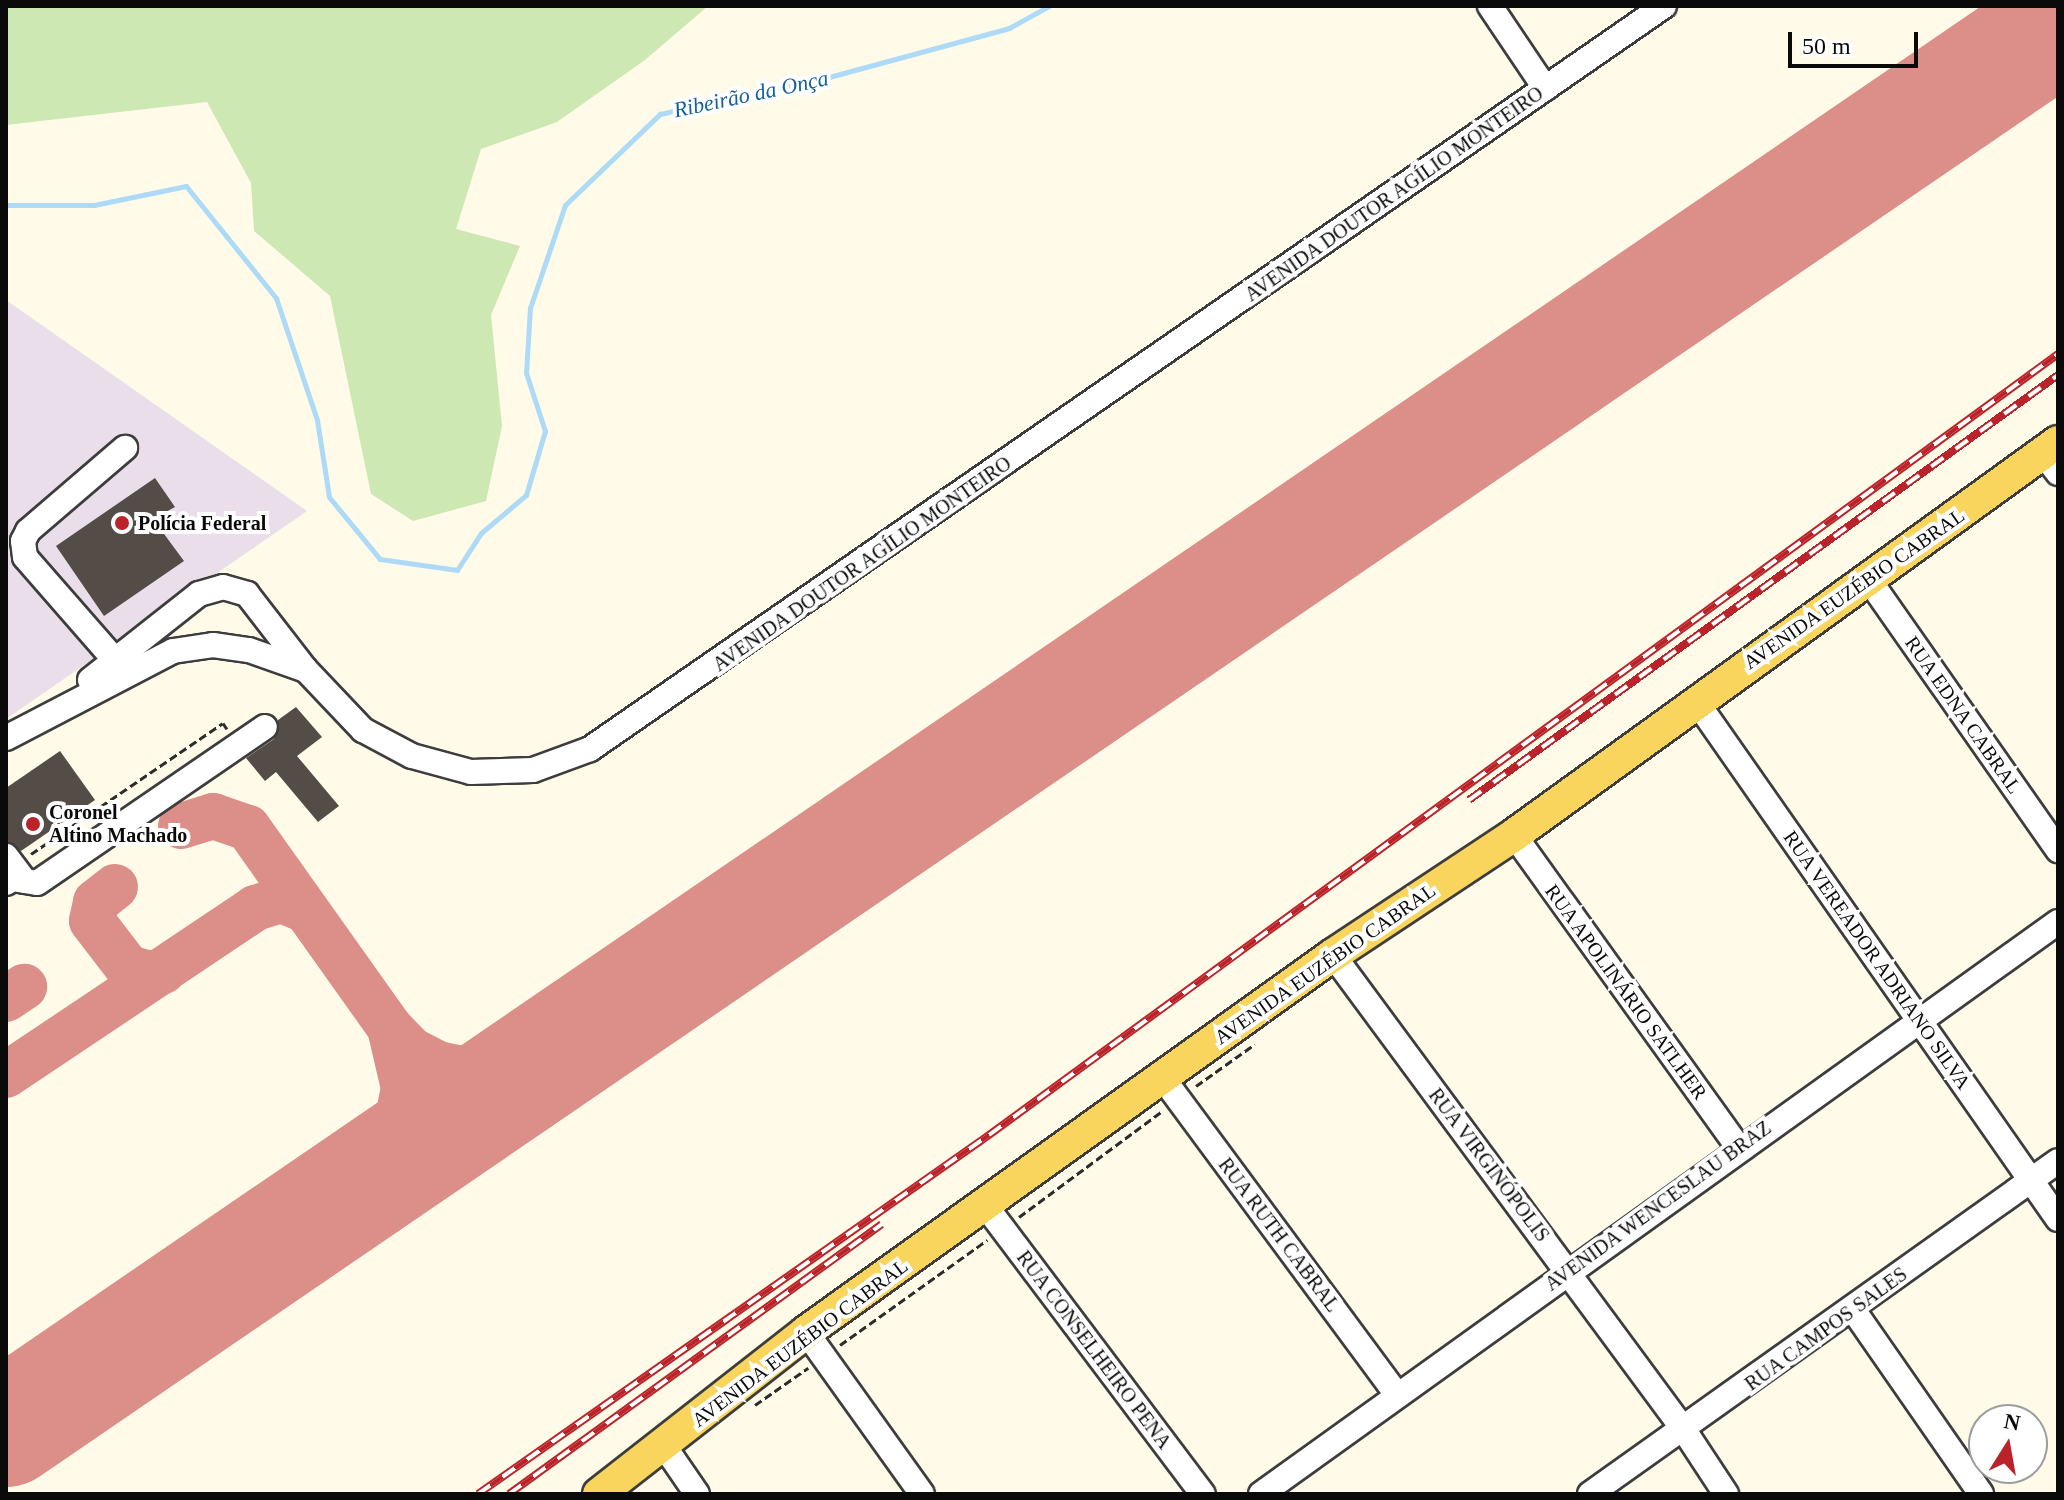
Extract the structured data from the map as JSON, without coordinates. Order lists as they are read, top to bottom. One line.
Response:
{"streets":{"main road":["AVENIDA EUZÉBIO CABRAL"],"street":["AVENIDA DOUTOR AGÍLIO MONTEIRO","RUA EDNA CABRAL","RUA VEREADOR ADRIANO SILVA","RUA APOLINÁRIO SATLHER","RUA VIRGINÓPOLIS","AVENIDA WENCESLAU BRAZ","RUA RUTH CABRAL","RUA CAMPOS SALES","RUA CONSELHEIRO PENA"]},"crossings":[["AVENIDA EUZÉBIO CABRAL","RUA EDNA CABRAL"],["AVENIDA EUZÉBIO CABRAL","RUA VEREADOR ADRIANO SILVA"],["AVENIDA EUZÉBIO CABRAL","RUA APOLINÁRIO SATLHER"],["AVENIDA EUZÉBIO CABRAL","RUA VIRGINÓPOLIS"],["AVENIDA EUZÉBIO CABRAL","RUA RUTH CABRAL"],["AVENIDA EUZÉBIO CABRAL","RUA CONSELHEIRO PENA"],["RUA VEREADOR ADRIANO SILVA","AVENIDA WENCESLAU BRAZ"],["RUA VEREADOR ADRIANO SILVA","RUA CAMPOS SALES"],["RUA APOLINÁRIO SATLHER","AVENIDA WENCESLAU BRAZ"],["RUA VIRGINÓPOLIS","AVENIDA WENCESLAU BRAZ"],["RUA VIRGINÓPOLIS","RUA CAMPOS SALES"],["AVENIDA WENCESLAU BRAZ","RUA RUTH CABRAL"]],"water":["Ribeirão da Onça"],"places":["Polícia Federal","Coronel Altino Machado"],"scale_bar":"50 m","north":"top"}
